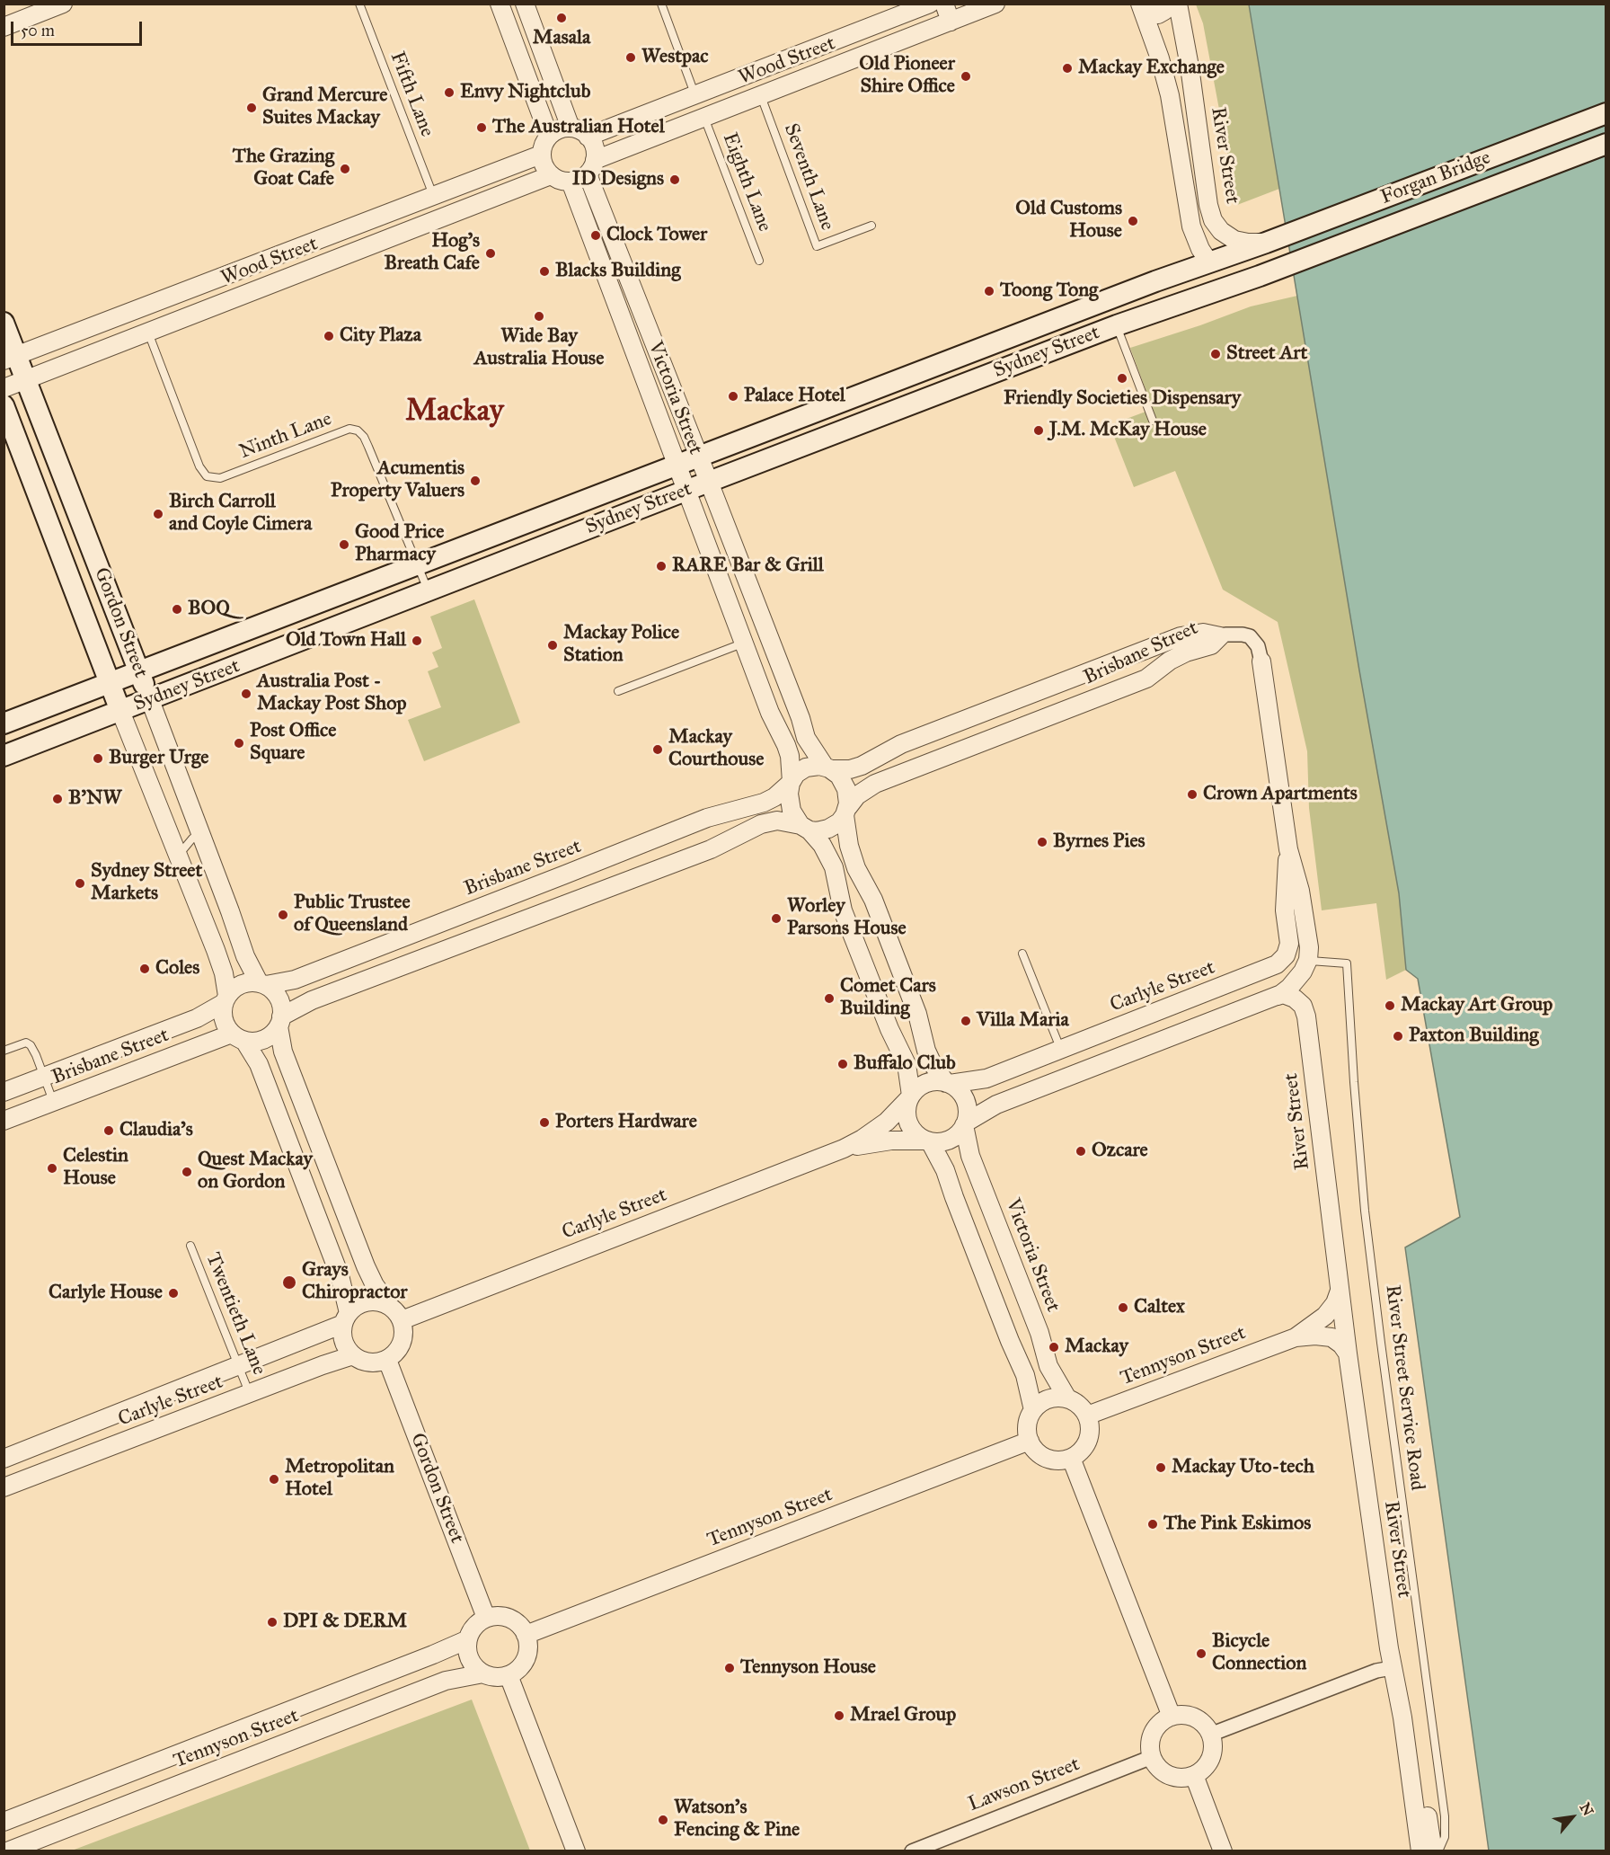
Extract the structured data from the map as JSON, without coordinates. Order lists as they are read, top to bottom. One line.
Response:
{"streets":{"main road":["Forgan Bridge","Sydney Street","Gordon Street"],"street":["Wood Street","River Street","Victoria Street","Brisbane Street","Carlyle Street","Tennyson Street","Lawson Street"],"lane":["Fifth Lane","Seventh Lane","Eighth Lane","Ninth Lane","Twentieth Lane","River Street Service Road"]},"crossings":[["Wood Street","Fifth Lane"],["Wood Street","Seventh Lane"],["Wood Street","Eighth Lane"],["Wood Street","Victoria Street"],["Wood Street","Ninth Lane"],["Wood Street","Gordon Street"],["River Street","Forgan Bridge"],["River Street","Sydney Street"],["River Street","Tennyson Street"],["Forgan Bridge","Sydney Street"],["Sydney Street","Victoria Street"],["Sydney Street","Ninth Lane"],["Sydney Street","Gordon Street"],["Victoria Street","Brisbane Street"],["Victoria Street","Carlyle Street"],["Victoria Street","Tennyson Street"],["Gordon Street","Brisbane Street"],["Gordon Street","Carlyle Street"],["Gordon Street","Tennyson Street"],["Carlyle Street","Twentieth Lane"]],"districts":["Mackay"],"places":["Masala","Westpac","Mackay Exchange","Old Pioneer Shire Office","Envy Nightclub","Grand Mercure Suites Mackay","The Australian Hotel","The Grazing Goat Cafe","ID Designs","Old Customs House","Clock Tower","Hog's Breath Cafe","Blacks Building","Toong Tong","Wide Bay Australia House","City Plaza","Street Art","Friendly Societies Dispensary","Palace Hotel","J.M. McKay House","Acumentis Property Valuers","Birch Carroll and Coyle Cimera","Good Price Pharmacy","RARE Bar & Grill","BOQ","Old Town Hall","Mackay Police Station","Australia Post - Mackay Post Shop","Post Office Square","Mackay Courthouse","Burger Urge","Crown Apartments","B'NW","Byrnes Pies","Sydney Street Markets","Public Trustee of Queensland","Worley Parsons House","Coles","Comet Cars Building","Mackay Art Group","Villa Maria","Paxton Building","Buffalo Club","Porters Hardware","Claudia's","Ozcare","Celestin House","Quest Mackay on Gordon","Grays Chiropractor","Carlyle House","Caltex","Mackay","Mackay Uto-tech","Metropolitan Hotel","The Pink Eskimos","DPI & DERM","Bicycle Connection","Tennyson House","Mrael Group","Watson's Fencing & Pine"],"scale_bar":"50 m","north":"top right"}
